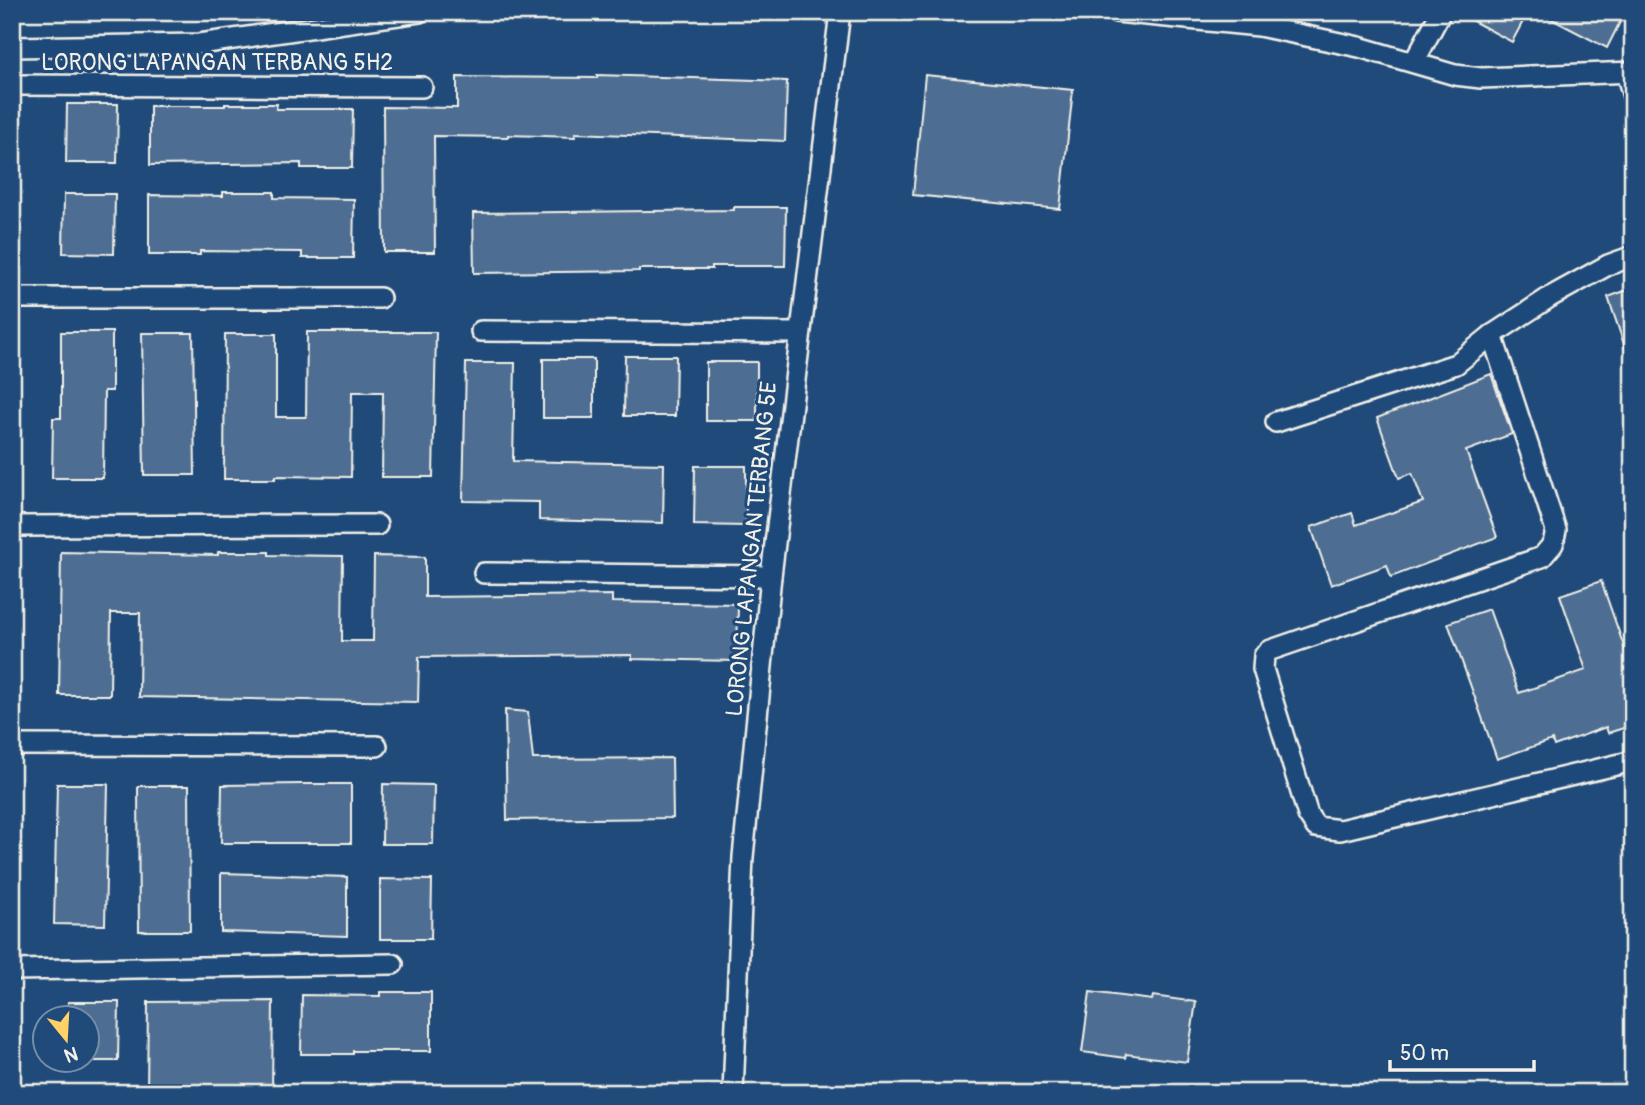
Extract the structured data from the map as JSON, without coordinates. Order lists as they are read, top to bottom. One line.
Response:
{"streets":{"street":["LORONG LAPANGAN TERBANG 5H2","LORONG LAPANGAN TERBANG 5E"]},"scale_bar":"50 m","north":"bottom"}
